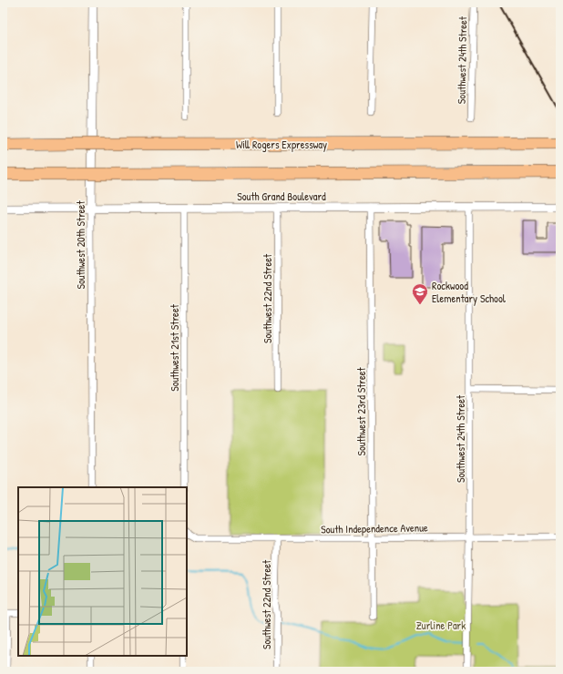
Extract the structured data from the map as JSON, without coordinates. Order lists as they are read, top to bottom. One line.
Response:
{"streets":{"highway":["Will Rogers Expressway"],"street":["Southwest 24th Street","South Grand Boulevard","Southwest 20th Street","Southwest 22nd Street","Southwest 21st Street","Southwest 23rd Street","South Independence Avenue"]},"crossings":[["Southwest 24th Street","South Grand Boulevard"],["Southwest 24th Street","South Independence Avenue"],["South Grand Boulevard","Southwest 20th Street"],["South Grand Boulevard","Southwest 22nd Street"],["South Grand Boulevard","Southwest 21st Street"],["South Grand Boulevard","Southwest 23rd Street"],["Southwest 22nd Street","South Independence Avenue"],["Southwest 23rd Street","South Independence Avenue"]],"parks":["Zurline Park"],"places":{"school or university":["Rockwood Elementary School"]}}
